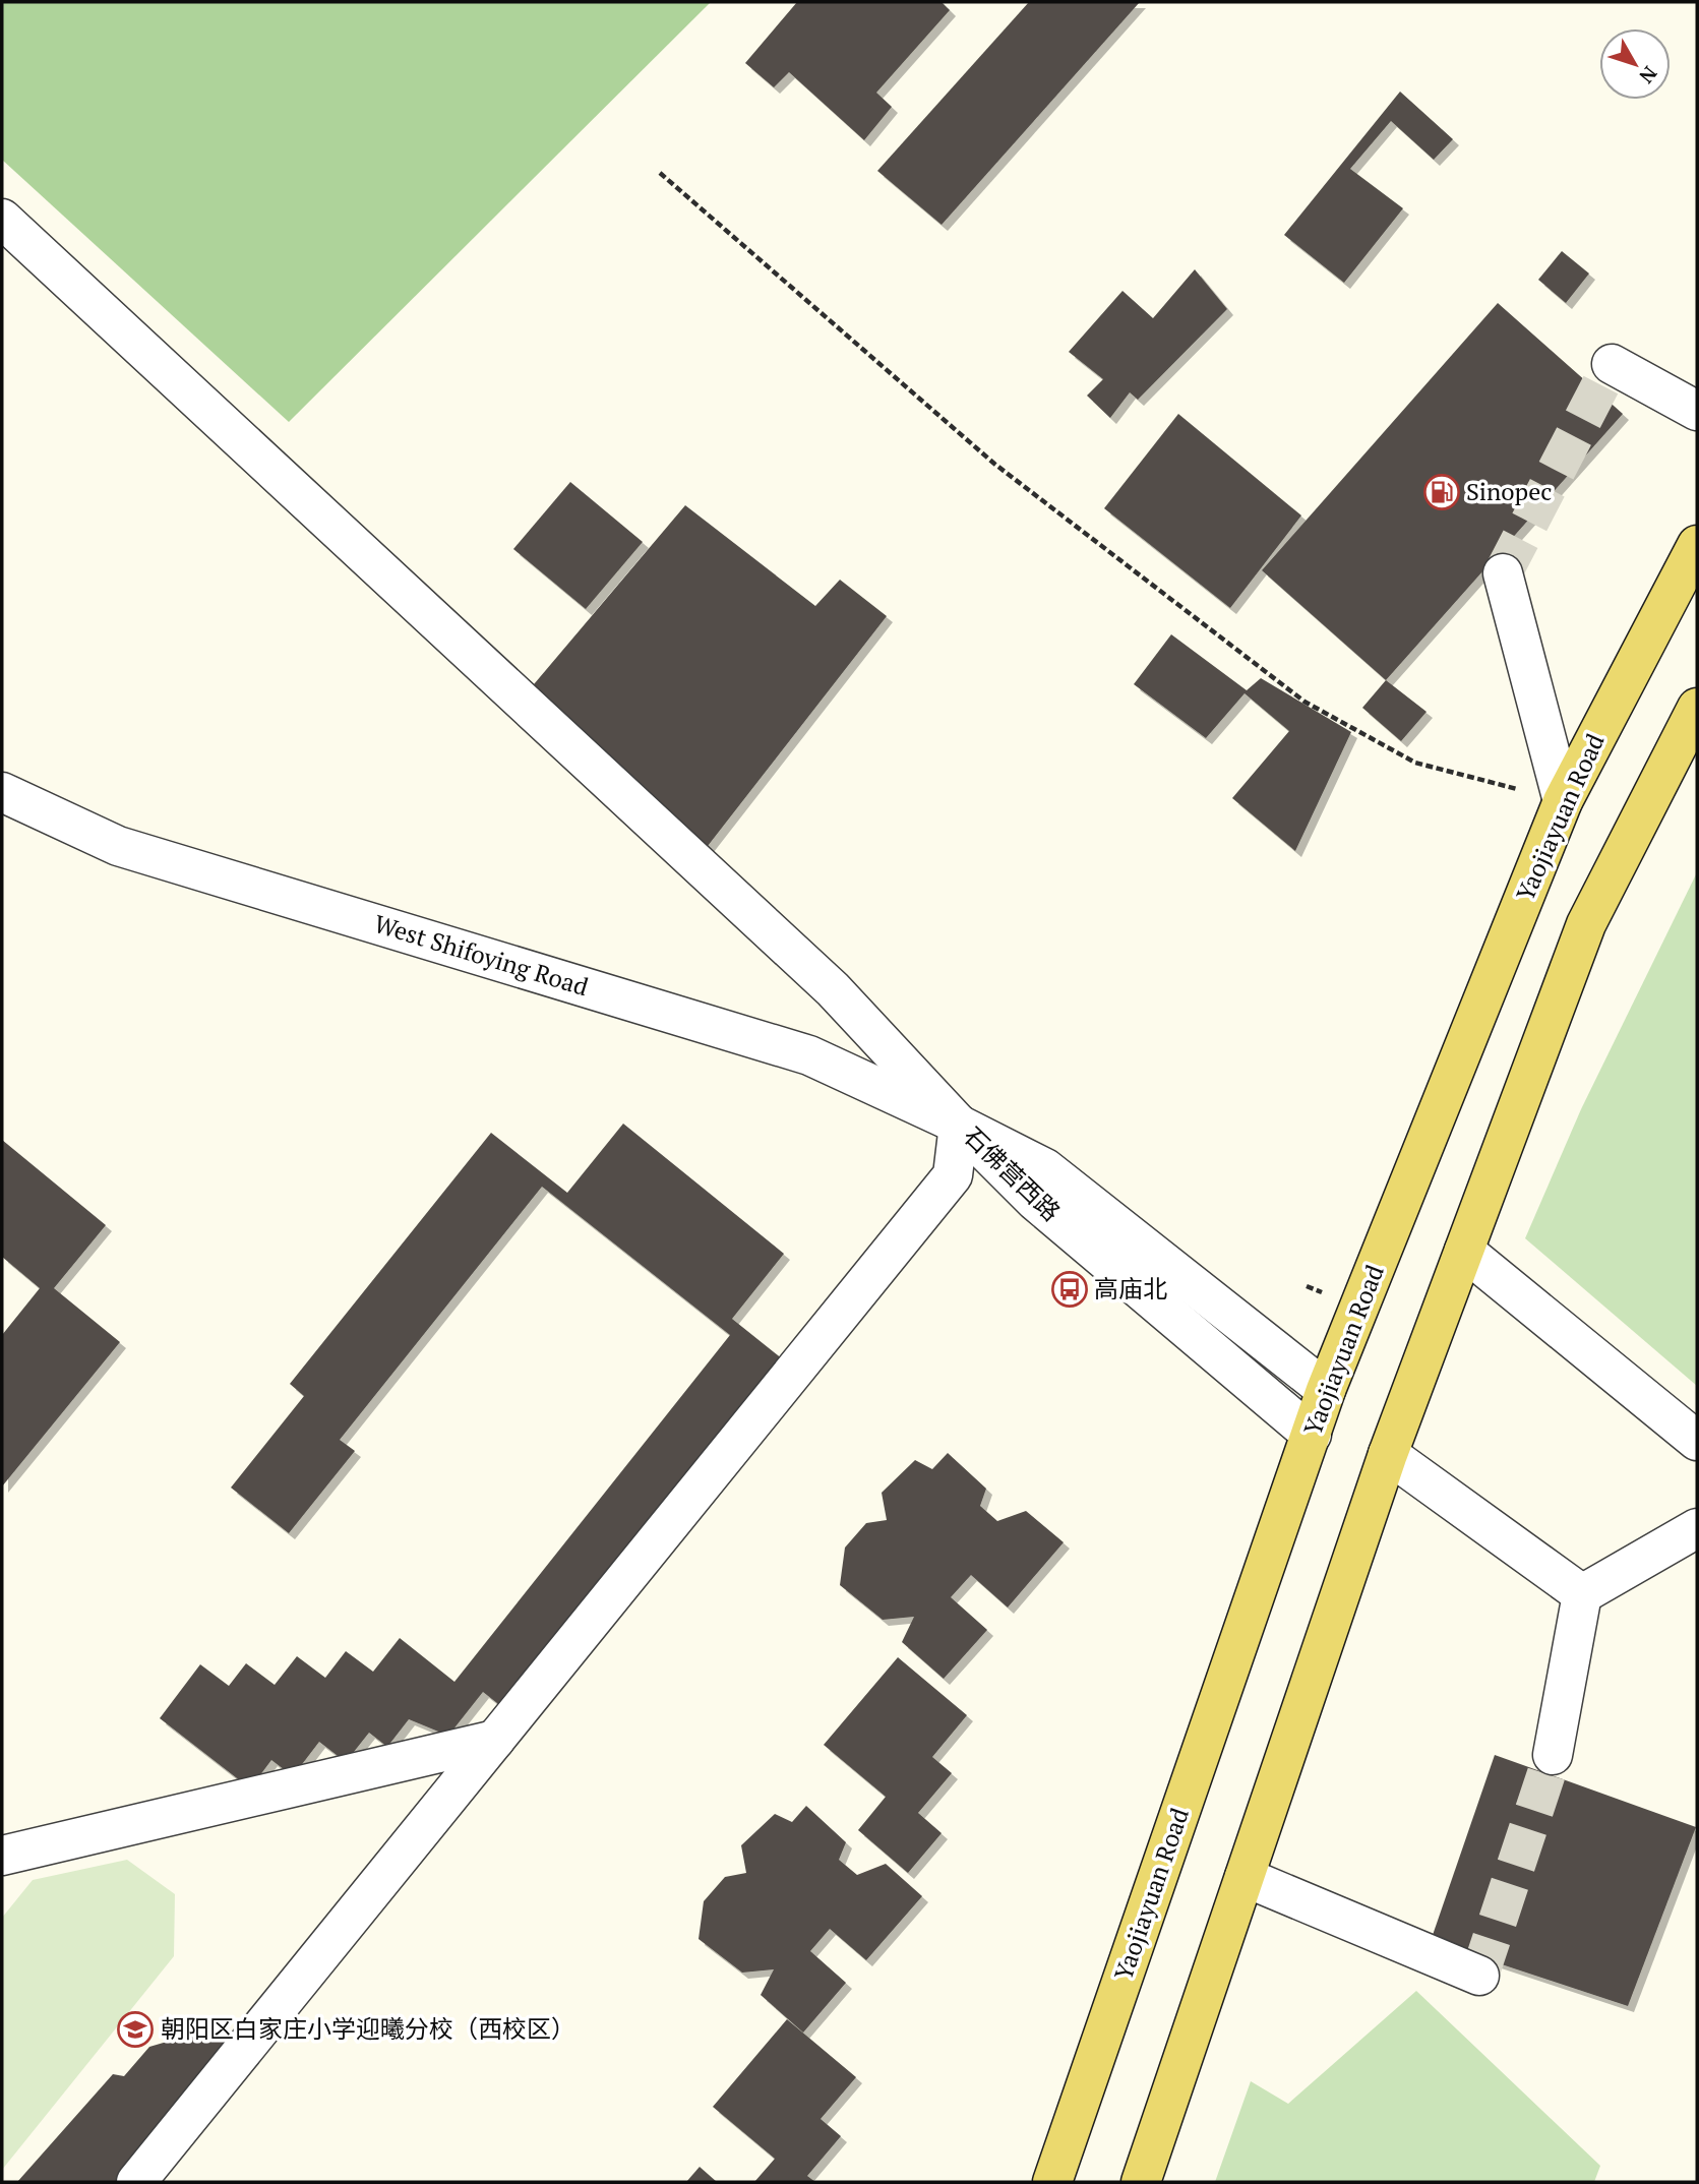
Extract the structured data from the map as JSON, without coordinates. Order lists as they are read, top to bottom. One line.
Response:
{"streets":{"main road":["Yaojiayuan Road"],"street":["West Shifoying Road","石佛营西路"]},"crossings":[["Yaojiayuan Road","石佛营西路"],["West Shifoying Road","石佛营西路"]],"places":{"fuel station":["Sinopec"],"bus stop":["高庙北"],"school or university":["朝阳区白家庄小学迎曦分校（西校区）"]},"north":"bottom right"}
